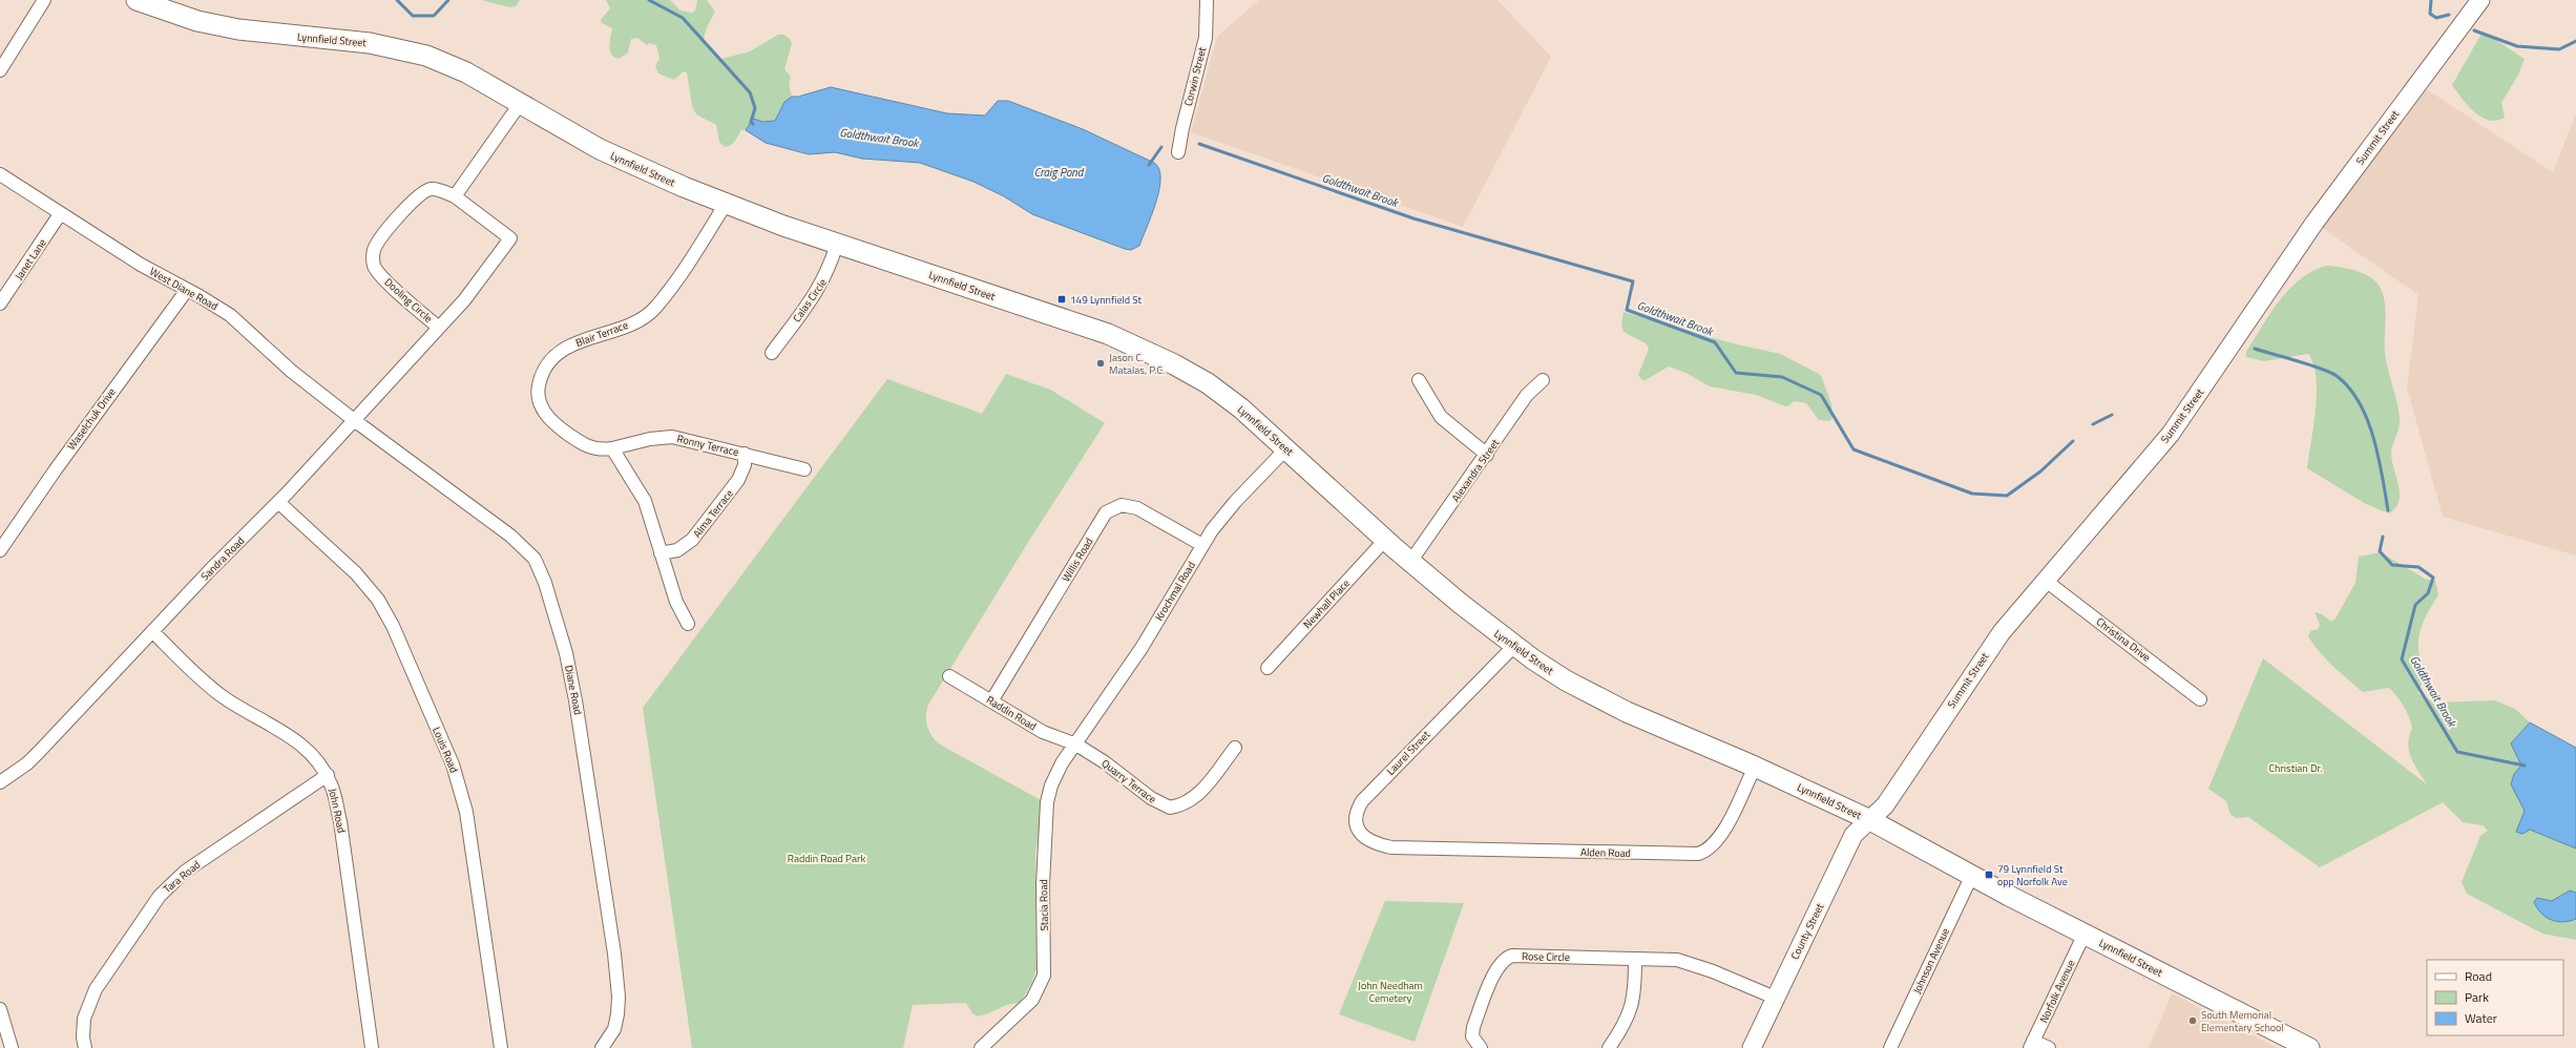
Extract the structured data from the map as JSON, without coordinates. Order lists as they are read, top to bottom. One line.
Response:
{"streets":{"main road":["Lynnfield Street","Summit Street","County Street"],"street":["Corwin Street","Janet Lane","West Diane Road","Dooling Circle","Calas Circle","Blair Terrace","Waselchuk Drive","Ronny Terrace","Alexandra Street","Alma Terrace","Sandra Road","Willis Road","Krochmal Road","Newhall Place","Christina Drive","Diane Road","Raddin Road","Louis Road","Laurel Street","Quarry Terrace","John Road","Alden Road","Tara Road","Stacia Road","Rose Circle","Johnson Avenue","Norfolk Avenue"]},"crossings":[["Lynnfield Street","Summit Street"],["Lynnfield Street","Calas Circle"],["Lynnfield Street","Blair Terrace"],["Lynnfield Street","Alexandra Street"],["Lynnfield Street","Krochmal Road"],["Lynnfield Street","Newhall Place"],["Lynnfield Street","Laurel Street"],["Lynnfield Street","Alden Road"],["Lynnfield Street","County Street"],["Lynnfield Street","Johnson Avenue"],["Lynnfield Street","Norfolk Avenue"],["Summit Street","Christina Drive"],["Summit Street","County Street"],["Janet Lane","West Diane Road"],["West Diane Road","Waselchuk Drive"],["West Diane Road","Sandra Road"],["West Diane Road","Diane Road"],["Dooling Circle","Sandra Road"],["Blair Terrace","Ronny Terrace"],["Ronny Terrace","Alma Terrace"],["Sandra Road","Diane Road"],["Sandra Road","Louis Road"],["Sandra Road","John Road"],["Willis Road","Krochmal Road"],["Willis Road","Raddin Road"],["Krochmal Road","Raddin Road"],["Krochmal Road","Quarry Terrace"],["Krochmal Road","Stacia Road"],["Raddin Road","Quarry Terrace"],["Raddin Road","Stacia Road"],["Laurel Street","Alden Road"],["Quarry Terrace","Stacia Road"],["John Road","Tara Road"],["County Street","Rose Circle"]],"water":["Goldthwait Brook","Craig Pond"],"parks":["Christian Dr.","Raddin Road Park","John Needham Cemetery"],"places":{"transit":["149 Lynnfield St","79 Lynnfield St opp Norfolk Ave"],"other":["Jason C. Matalas, P.C.","South Memorial Elementary School"]},"legend":["Road","Park","Water"]}
